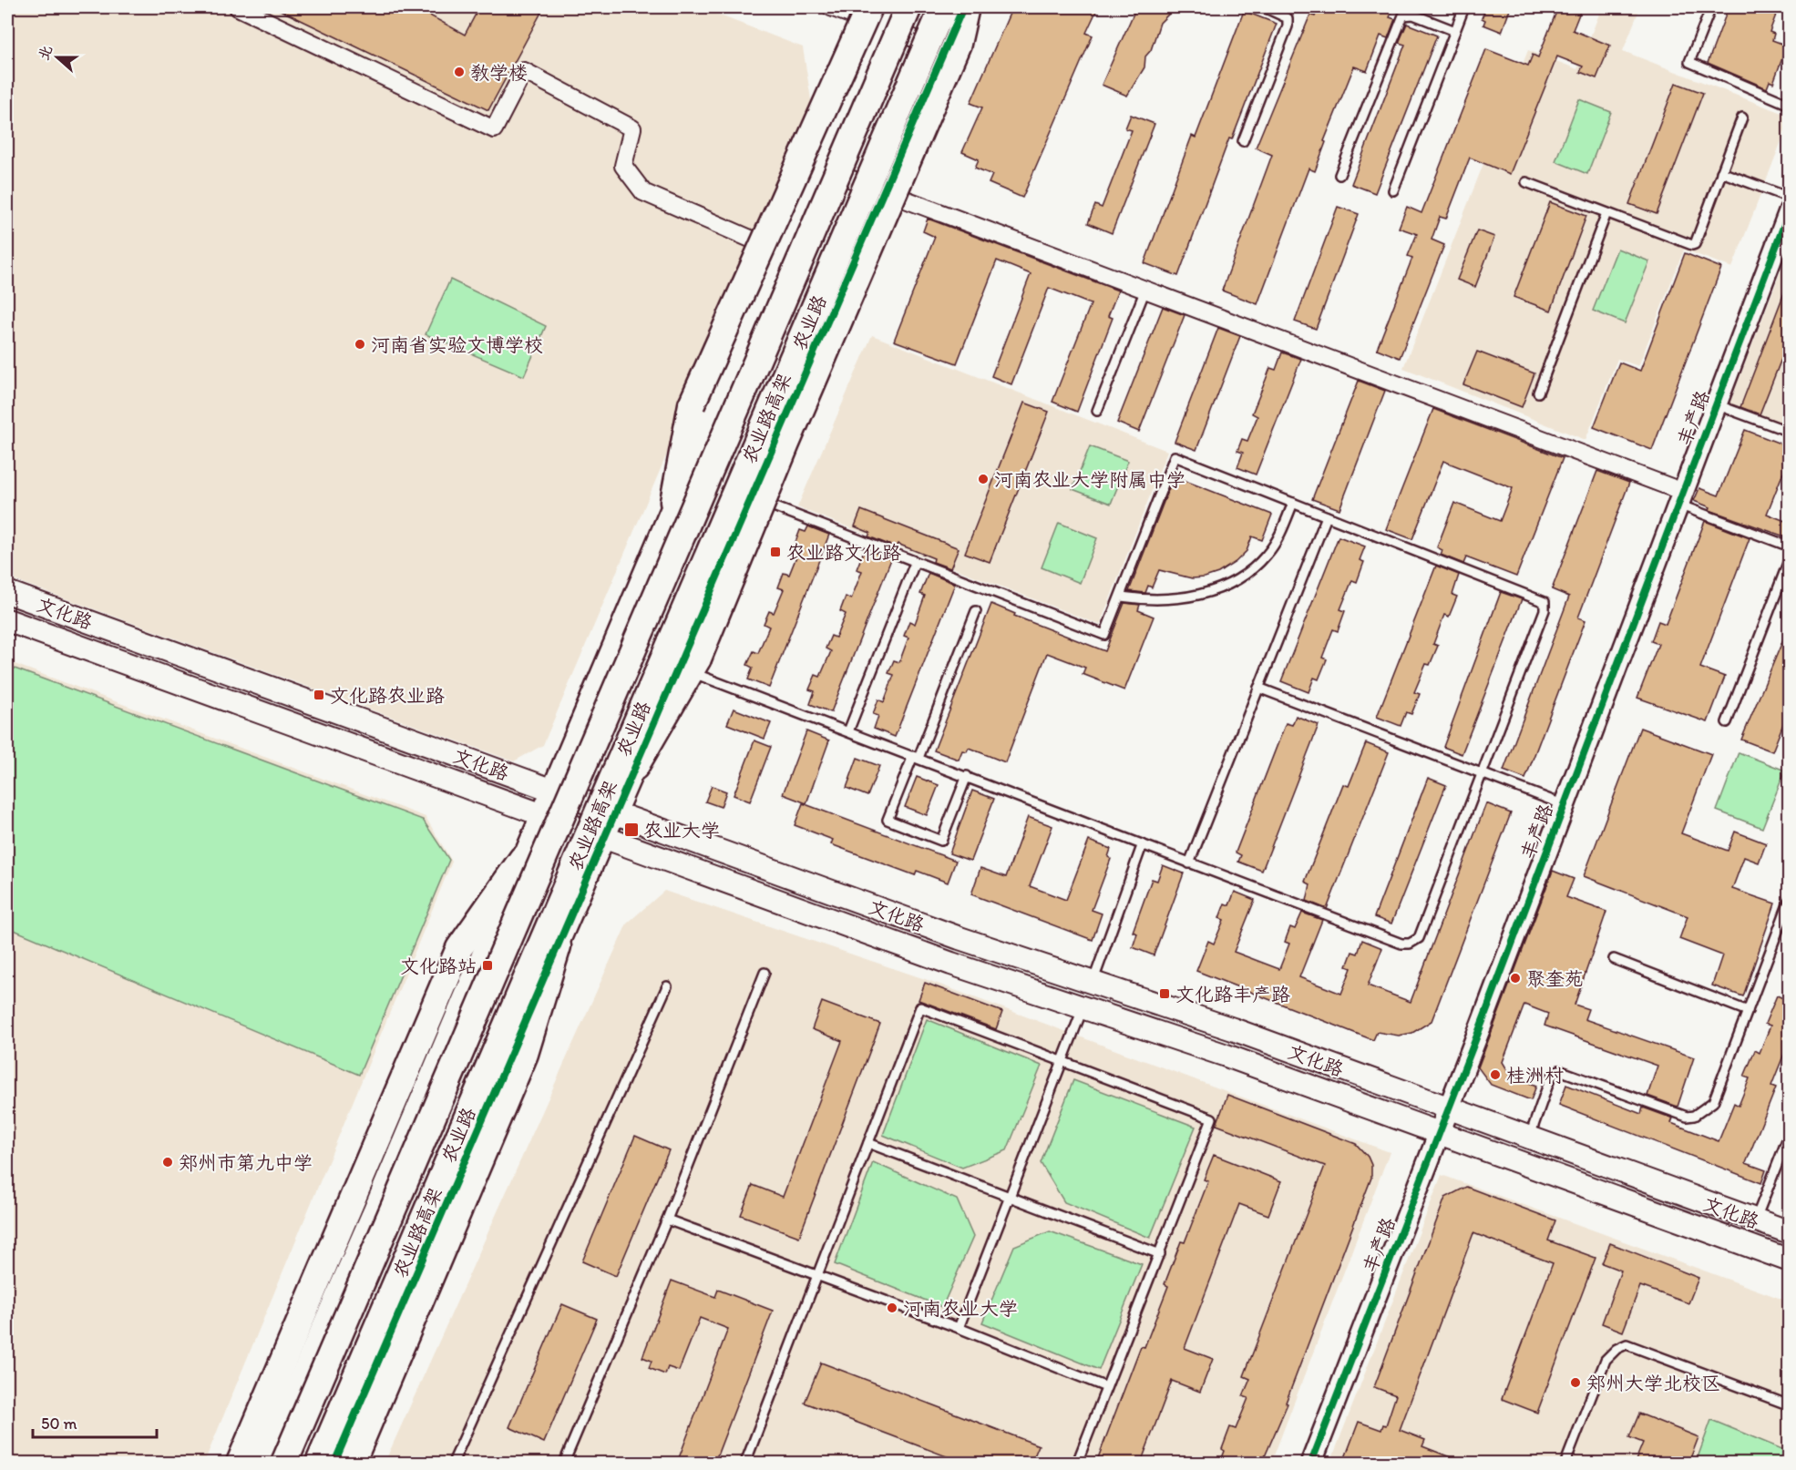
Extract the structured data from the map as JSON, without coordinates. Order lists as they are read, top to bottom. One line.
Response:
{"streets":{"highway":["农业路高架"],"main road":["文化路"],"street":["农业路","丰产路"]},"crossings":[["农业路","文化路"],["丰产路","文化路"]],"places":{"other":["教学楼","河南省实验文博学校","河南农业大学附属中学","聚奎苑","桂洲村","郑州市第九中学","河南农业大学","郑州大学北校区"],"transit":["农业路文化路","文化路农业路","农业大学","文化路站","文化路丰产路"]},"scale_bar":"50 m","north":"left"}
